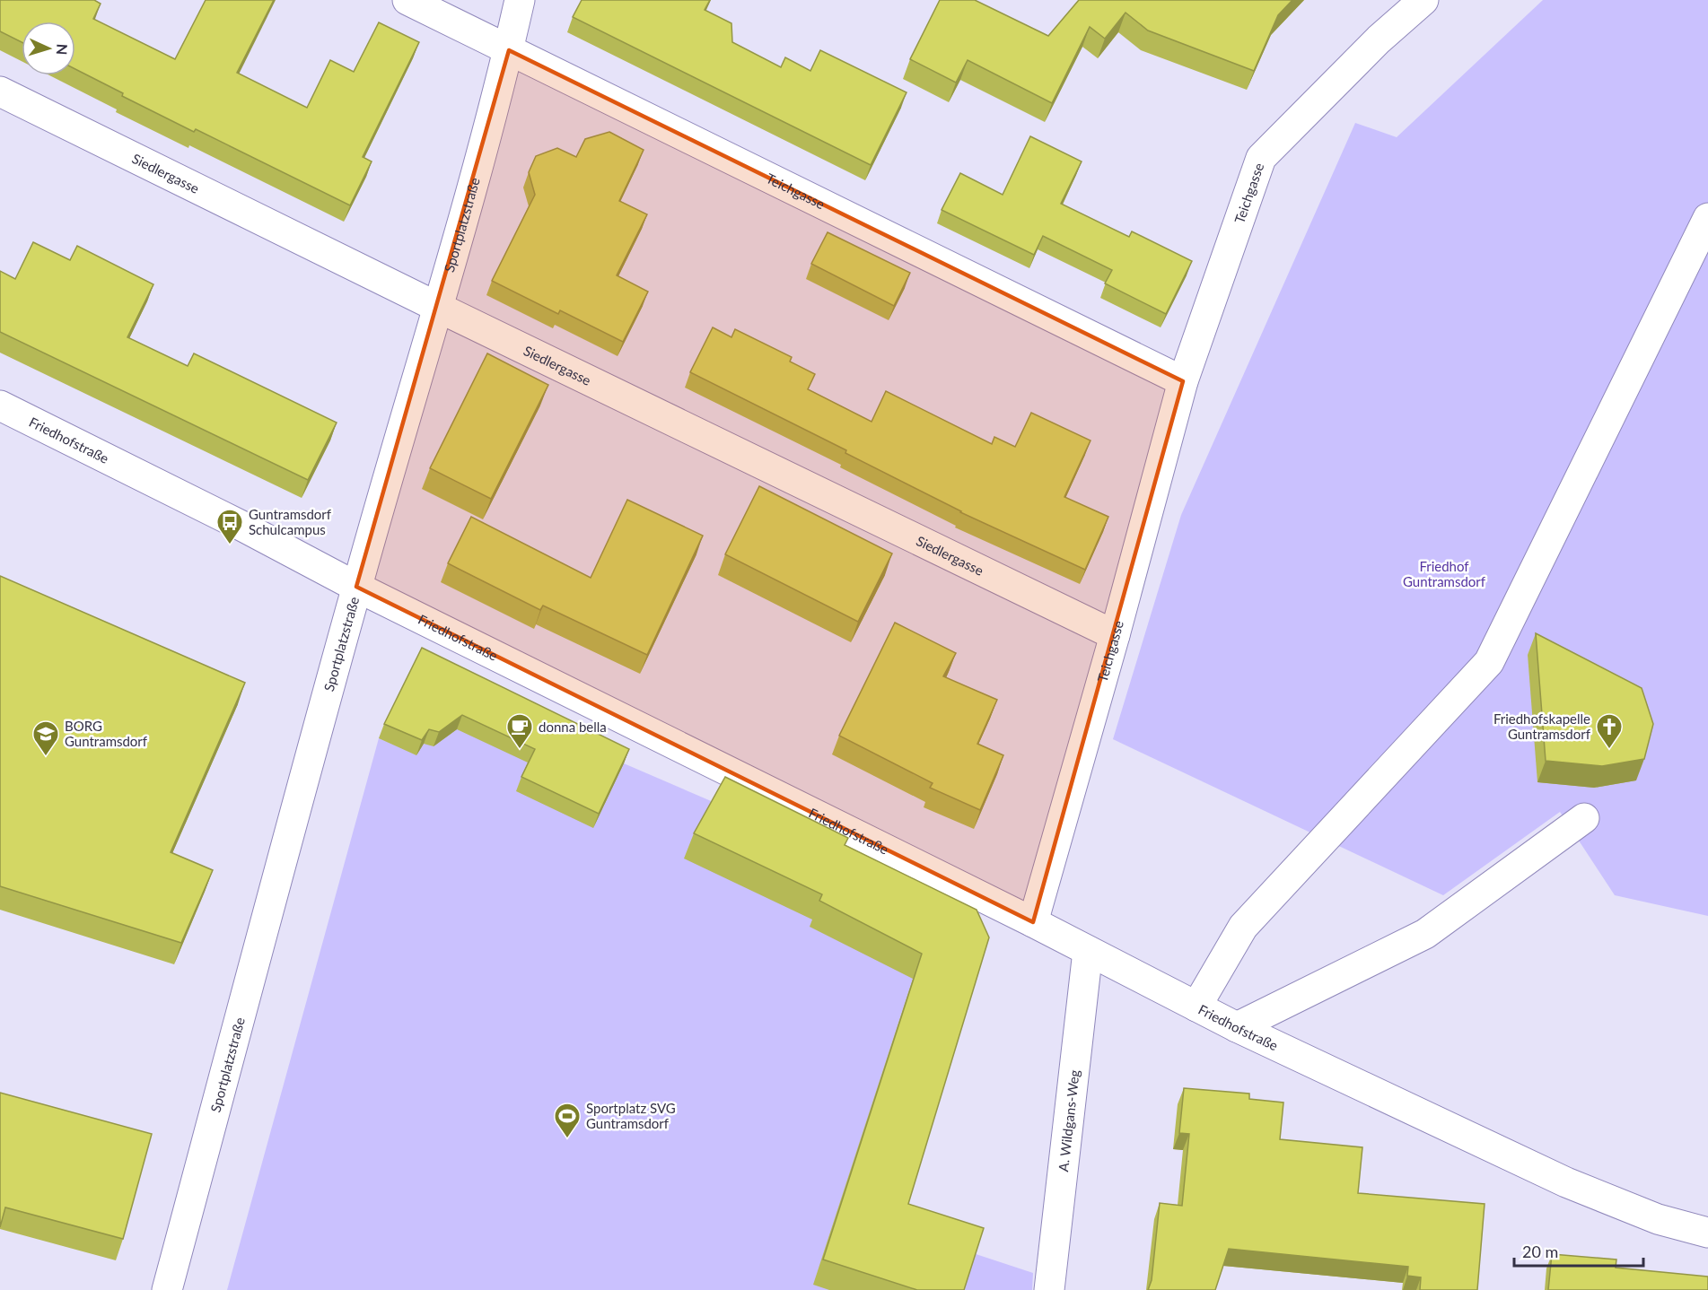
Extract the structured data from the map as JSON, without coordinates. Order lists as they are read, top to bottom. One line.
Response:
{"streets":{"street":["Siedlergasse","Teichgasse","Sportplatzstraße","Friedhofstraße","A. Wildgans-Weg"]},"crossings":[["Siedlergasse","Teichgasse"],["Siedlergasse","Sportplatzstraße"],["Teichgasse","Sportplatzstraße"],["Teichgasse","Friedhofstraße"],["Sportplatzstraße","Friedhofstraße"],["Friedhofstraße","A. Wildgans-Weg"]],"parks":["Friedhof Guntramsdorf"],"places":{"bus stop":["Guntramsdorf Schulcampus"],"cafe":["donna bella"],"church":["Friedhofskapelle Guntramsdorf"],"school or university":["BORG Guntramsdorf"],"sports":["Sportplatz SVG Guntramsdorf"]},"scale_bar":"20 m","north":"right"}
